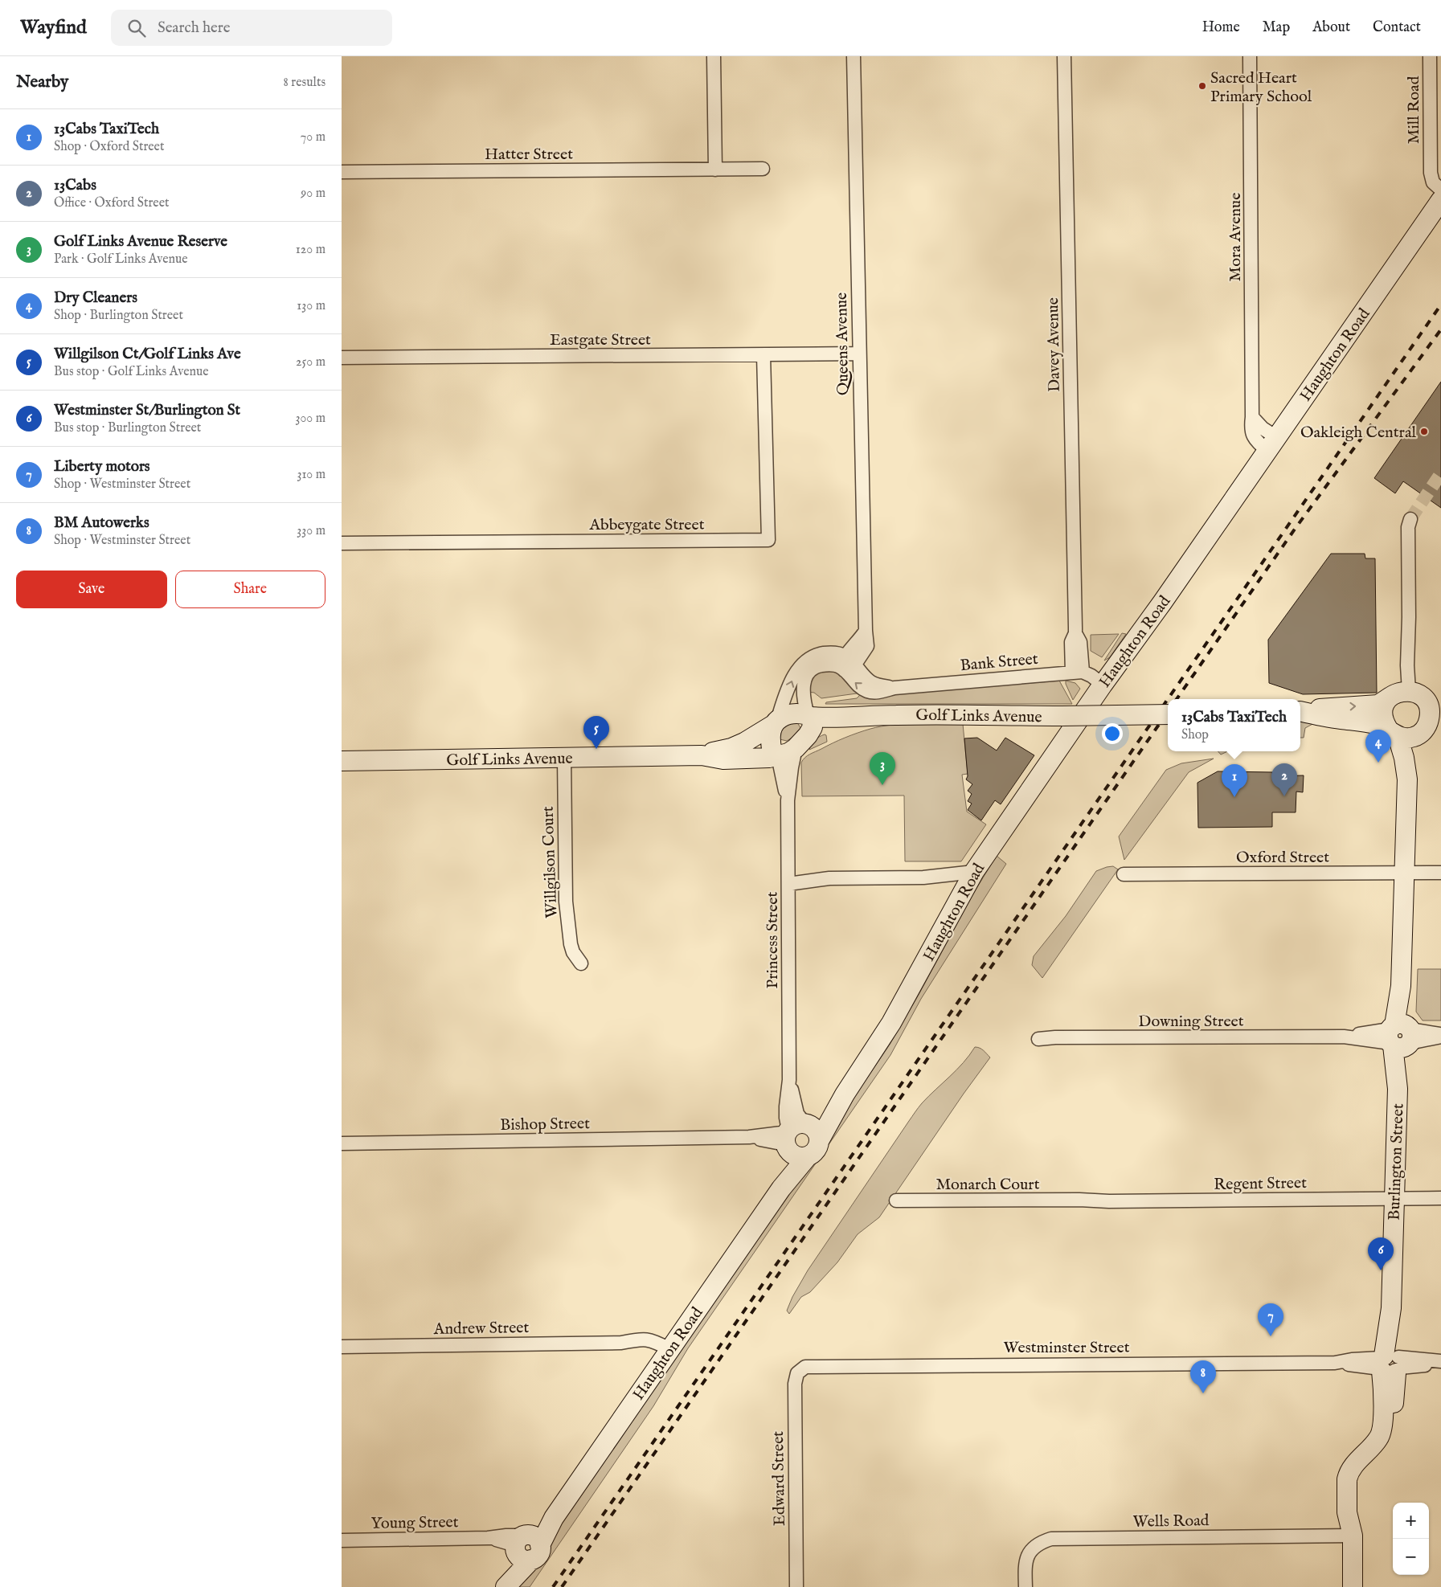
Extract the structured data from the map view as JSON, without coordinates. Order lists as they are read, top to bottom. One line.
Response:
{"streets":{"street":["Mill Road","Hatter Street","Mora Avenue","Eastgate Street","Queens Avenue","Davey Avenue","Haughton Road","Abbeygate Street","Bank Street","Golf Links Avenue","Oxford Street","Willgilson Court","Princess Street","Downing Street","Bishop Street","Burlington Street","Regent Street","Monarch Court","Andrew Street","Westminster Street","Edward Street","Wells Road","Young Street"]},"crossings":[["Mora Avenue","Haughton Road"],["Eastgate Street","Queens Avenue"],["Eastgate Street","Abbeygate Street"],["Queens Avenue","Bank Street"],["Davey Avenue","Bank Street"],["Haughton Road","Princess Street"],["Haughton Road","Bishop Street"],["Haughton Road","Andrew Street"],["Haughton Road","Young Street"],["Golf Links Avenue","Willgilson Court"],["Golf Links Avenue","Princess Street"],["Oxford Street","Burlington Street"],["Princess Street","Bishop Street"],["Downing Street","Burlington Street"],["Burlington Street","Regent Street"],["Burlington Street","Westminster Street"],["Burlington Street","Wells Road"],["Regent Street","Monarch Court"],["Westminster Street","Edward Street"]],"places":["Sacred Heart Primary School","Oakleigh Central"],"page":{"header":"Wayfind","search":"Search here","nav":["Home","Map","About","Contact"],"heading":["Nearby","8 results"],"list":[{"mark":"1","name":"13Cabs TaxiTech","note":"Shop · Oxford Street","value":"70 m"},{"mark":"2","name":"13Cabs","note":"Office · Oxford Street","value":"90 m"},{"mark":"3","name":"Golf Links Avenue Reserve","note":"Park · Golf Links Avenue","value":"120 m"},{"mark":"4","name":"Dry Cleaners","note":"Shop · Burlington Street","value":"130 m"},{"mark":"5","name":"Willgilson Ct/Golf Links Ave","note":"Bus stop · Golf Links Avenue","value":"250 m"},{"mark":"6","name":"Westminster St/Burlington St","note":"Bus stop · Burlington Street","value":"300 m"},{"mark":"7","name":"Liberty motors","note":"Shop · Westminster Street","value":"310 m"},{"mark":"8","name":"BM Autowerks","note":"Shop · Westminster Street","value":"330 m"}],"buttons":["Save","Share"],"popup":["13Cabs TaxiTech","Shop"],"pins":["5","4","3","2","1","6","7","8"],"map_buttons":["+","−"]}}
